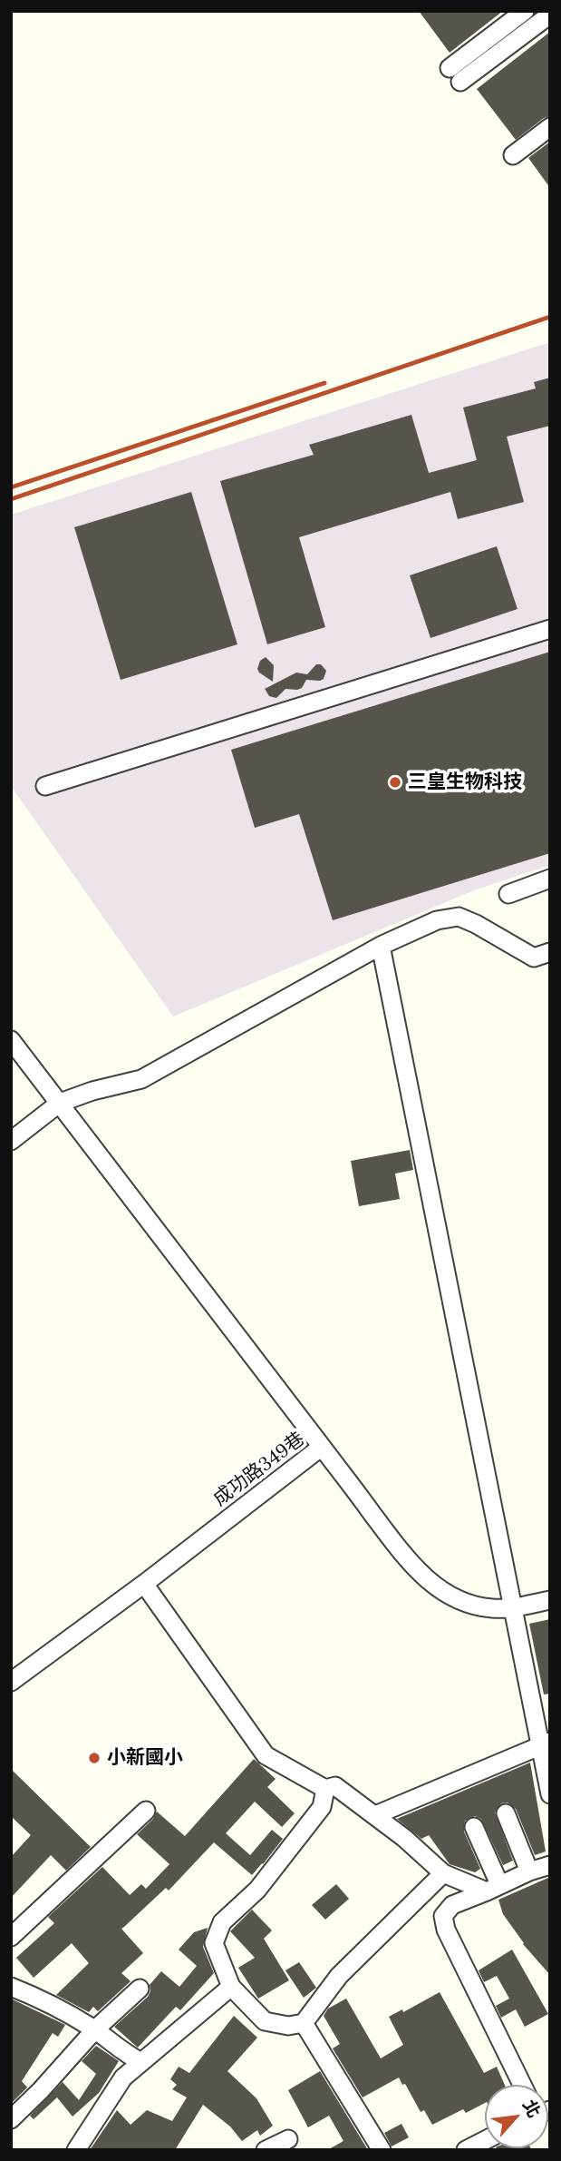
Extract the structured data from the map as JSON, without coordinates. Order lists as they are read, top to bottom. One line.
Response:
{"streets":{"street":["成功路349巷"]},"places":["三皇生物科技","小新國小"],"north":"top right"}
